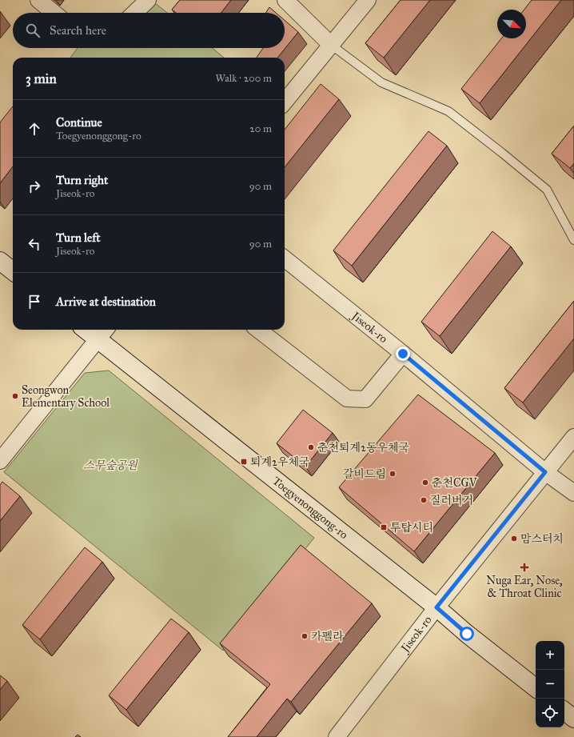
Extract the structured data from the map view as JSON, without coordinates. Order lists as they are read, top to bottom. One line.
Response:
{"streets":{"street":["Jiseok-ro","Toegyenonggong-ro"]},"crossings":[["Jiseok-ro","Toegyenonggong-ro"]],"parks":["스무숲공원"],"places":{"other":["Seongwon Elementary School","춘천퇴계2동우체국","갈비드림","춘천CGV","질러버거","맘스터치","카펠라"],"transit":["퇴계2우체국","투탑시티"],"health":["Nuga Ear, Nose, & Throat Clinic"]},"north":"bottom right","page":{"search":"Search here","heading":["3 min","Walk · 200 m"],"list":[["Continue","Toegyenonggong-ro","20 m"],["Turn right","Jiseok-ro","90 m"],["Turn left","Jiseok-ro","90 m"],"Arrive at destination"],"map_buttons":["+","−"]}}
